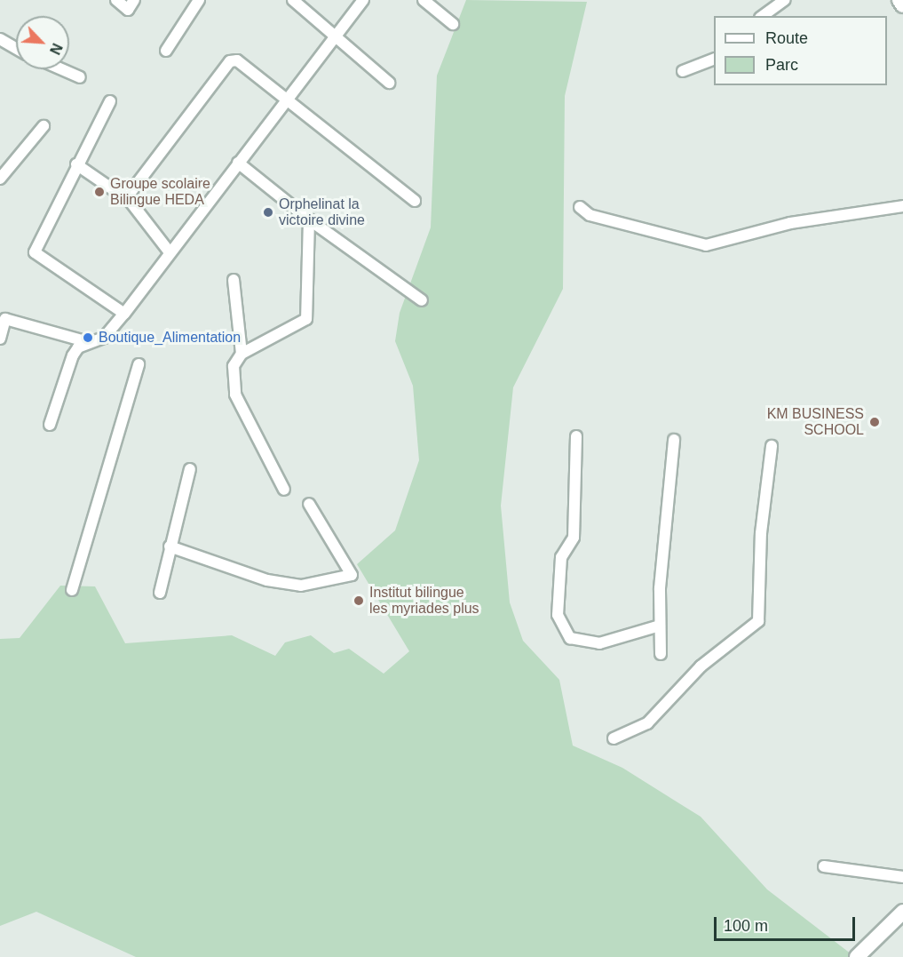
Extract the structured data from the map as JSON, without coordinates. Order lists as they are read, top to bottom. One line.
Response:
{"places":["Groupe scolaire Bilingue HEDA","Orphelinat la victoire divine","Boutique_Alimentation","KM BUSINESS SCHOOL","Institut bilingue les myriades plus"],"legend":["Route","Parc"],"scale_bar":"100 m","north":"bottom right"}
